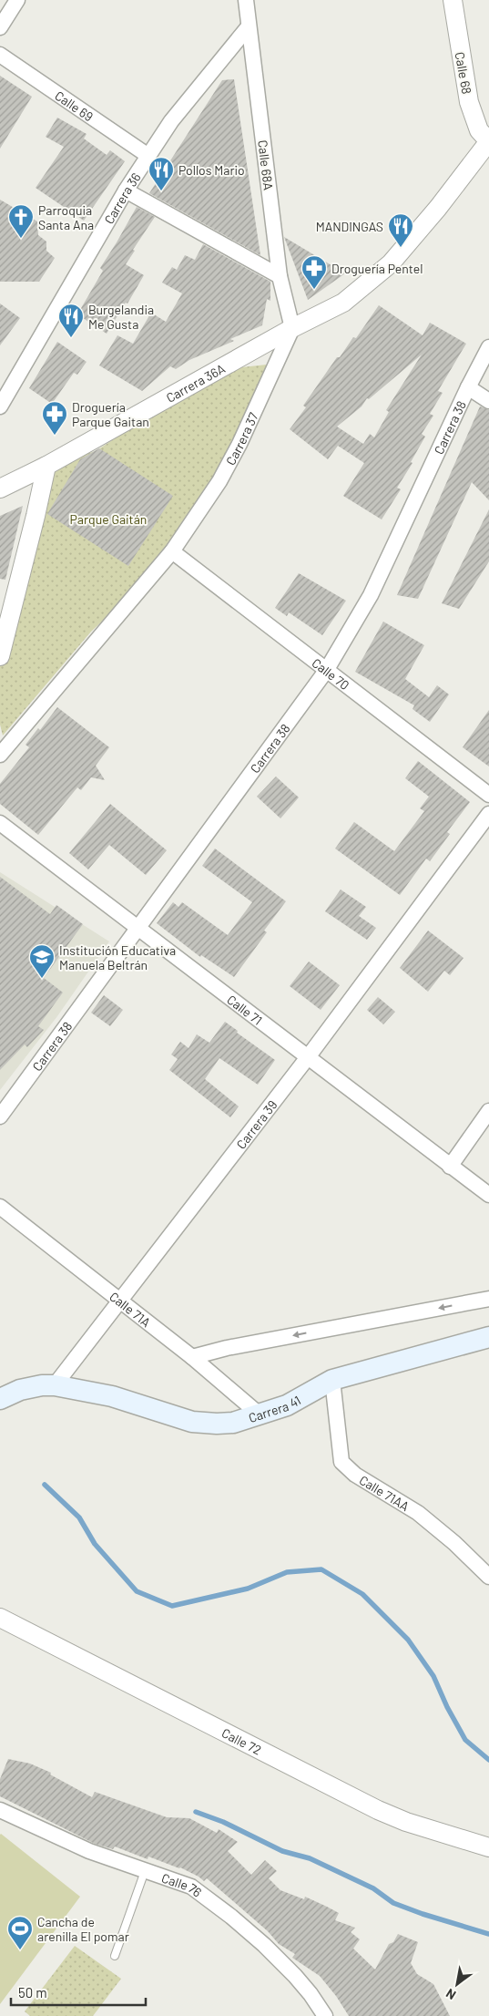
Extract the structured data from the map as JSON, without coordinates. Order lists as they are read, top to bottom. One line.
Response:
{"streets":{"main road":["Carrera 41"],"street":["Calle 68","Calle 69","Calle 68A","Carrera 36","Carrera 36A","Carrera 38","Carrera 37","Calle 70","Calle 71","Carrera 39","Calle 71A","Calle 71AA","Calle 72","Calle 76"]},"crossings":[["Calle 69","Carrera 36"],["Calle 68A","Carrera 36"],["Calle 68A","Carrera 36A"],["Calle 68A","Carrera 37"],["Carrera 36A","Carrera 37"],["Carrera 38","Calle 70"],["Carrera 38","Calle 71"],["Carrera 37","Calle 70"],["Calle 71","Carrera 39"],["Carrera 39","Calle 71A"],["Carrera 39","Carrera 41"],["Calle 71A","Carrera 41"],["Carrera 41","Calle 71AA"]],"parks":["Parque Gaitán"],"places":{"restaurant":["Pollos Mario","MANDINGAS","Burgelandia Me Gusta"],"church":["Parroquia Santa Ana"],"pharmacy":["Droguería Pentel","Droguería Parque Gaitan"],"school or university":["Institución Educativa Manuela Beltrán"],"sports":["Cancha de arenilla El pomar"]},"scale_bar":"50 m","north":"bottom left"}
